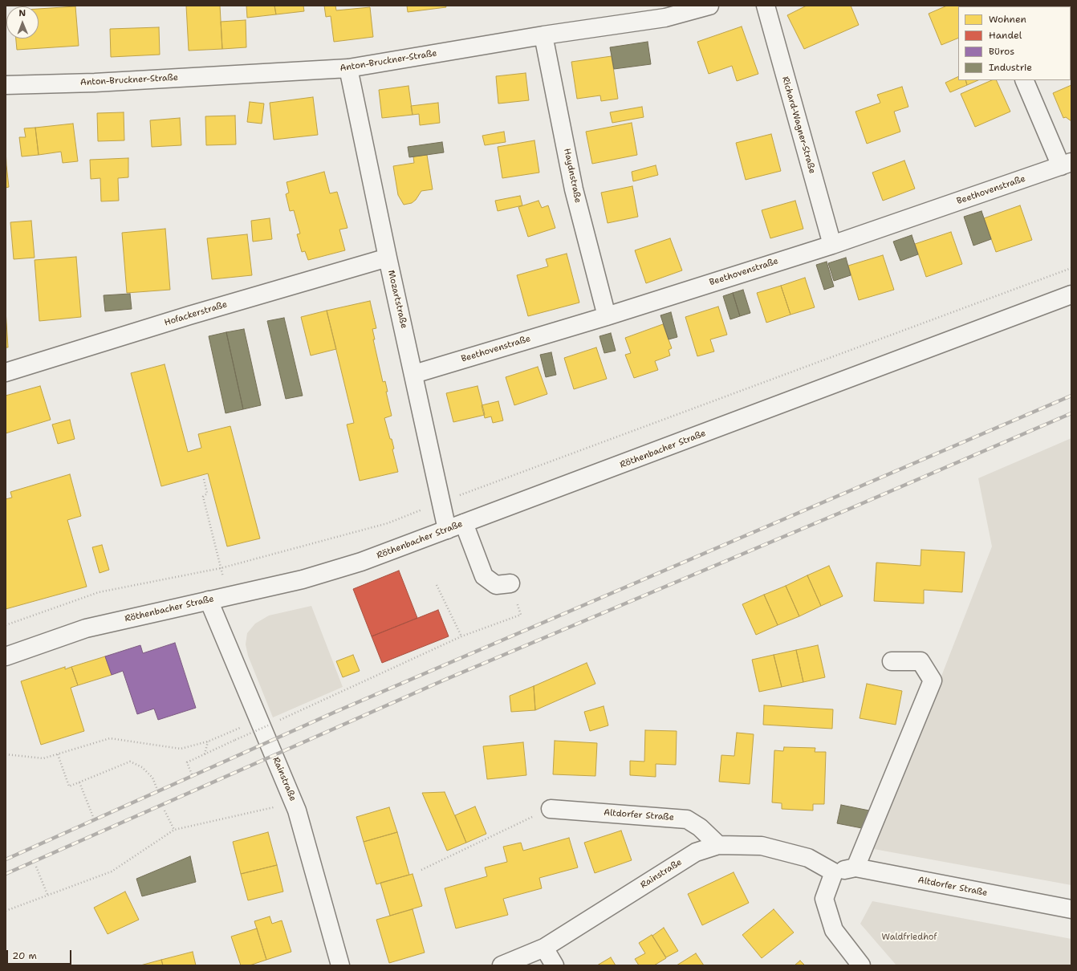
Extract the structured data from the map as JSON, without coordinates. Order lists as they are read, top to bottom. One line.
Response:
{"streets":{"street":["Anton-Bruckner-Straße","Richard-Wagner-Straße","Haydnstraße","Beethovenstraße","Mozartstraße","Hofackerstraße","Röthenbacher Straße","Rainstraße","Altdorfer Straße"]},"crossings":[["Anton-Bruckner-Straße","Haydnstraße"],["Anton-Bruckner-Straße","Mozartstraße"],["Richard-Wagner-Straße","Beethovenstraße"],["Haydnstraße","Beethovenstraße"],["Beethovenstraße","Mozartstraße"],["Mozartstraße","Hofackerstraße"],["Mozartstraße","Röthenbacher Straße"],["Röthenbacher Straße","Rainstraße"],["Rainstraße","Altdorfer Straße"]],"parks":["Waldfriedhof"],"legend":["Wohnen","Handel","Büros","Industrie"],"scale_bar":"20 m","north":"top"}
